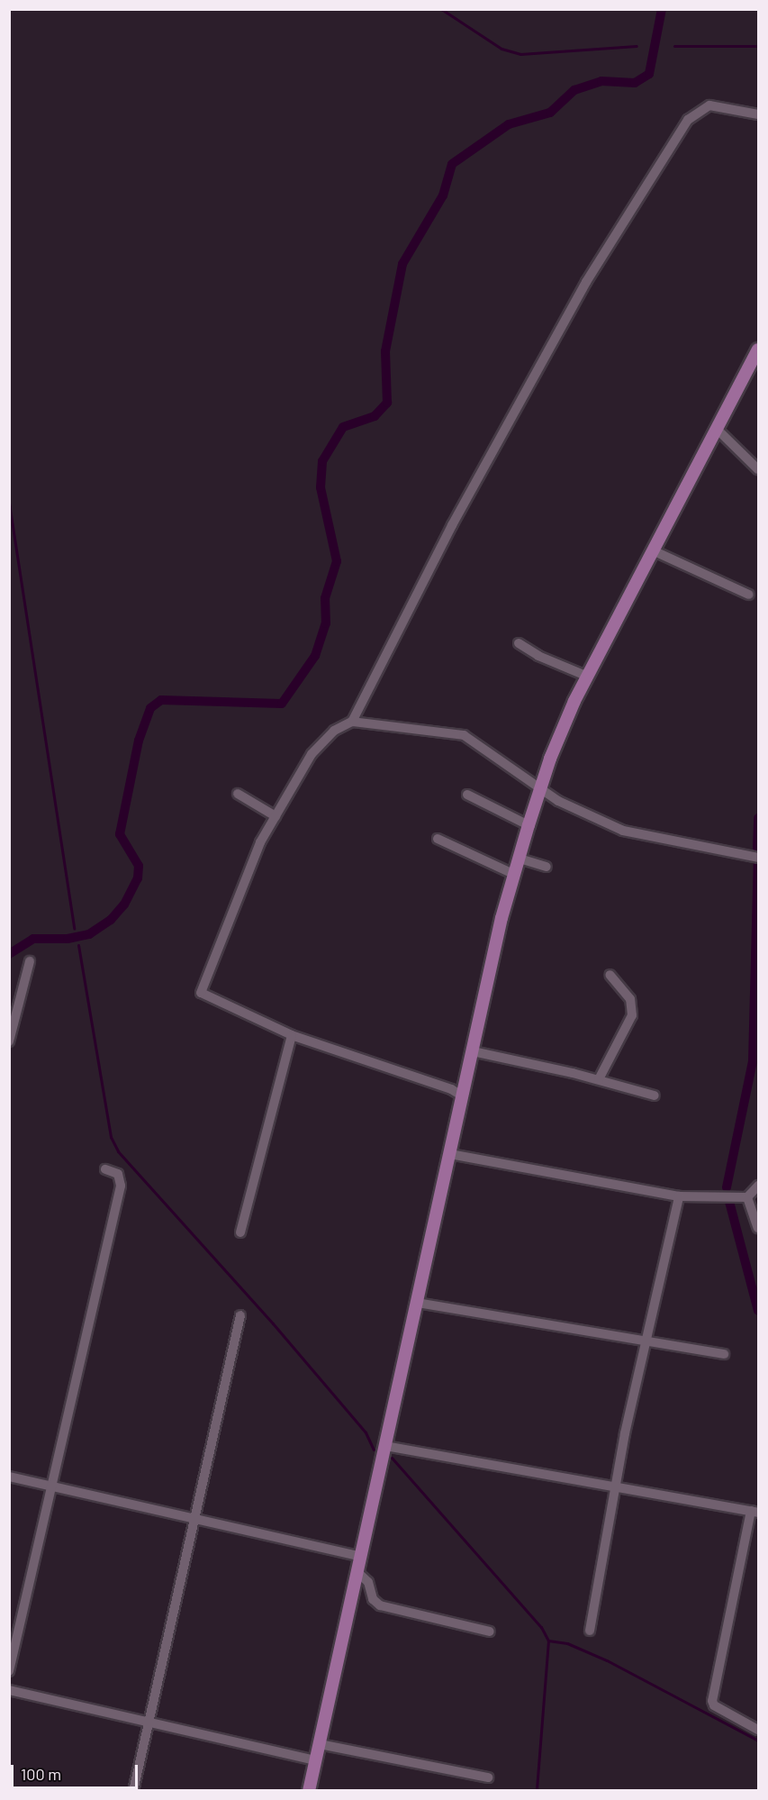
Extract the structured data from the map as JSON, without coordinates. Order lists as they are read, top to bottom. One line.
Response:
{"scale_bar":"100 m"}
